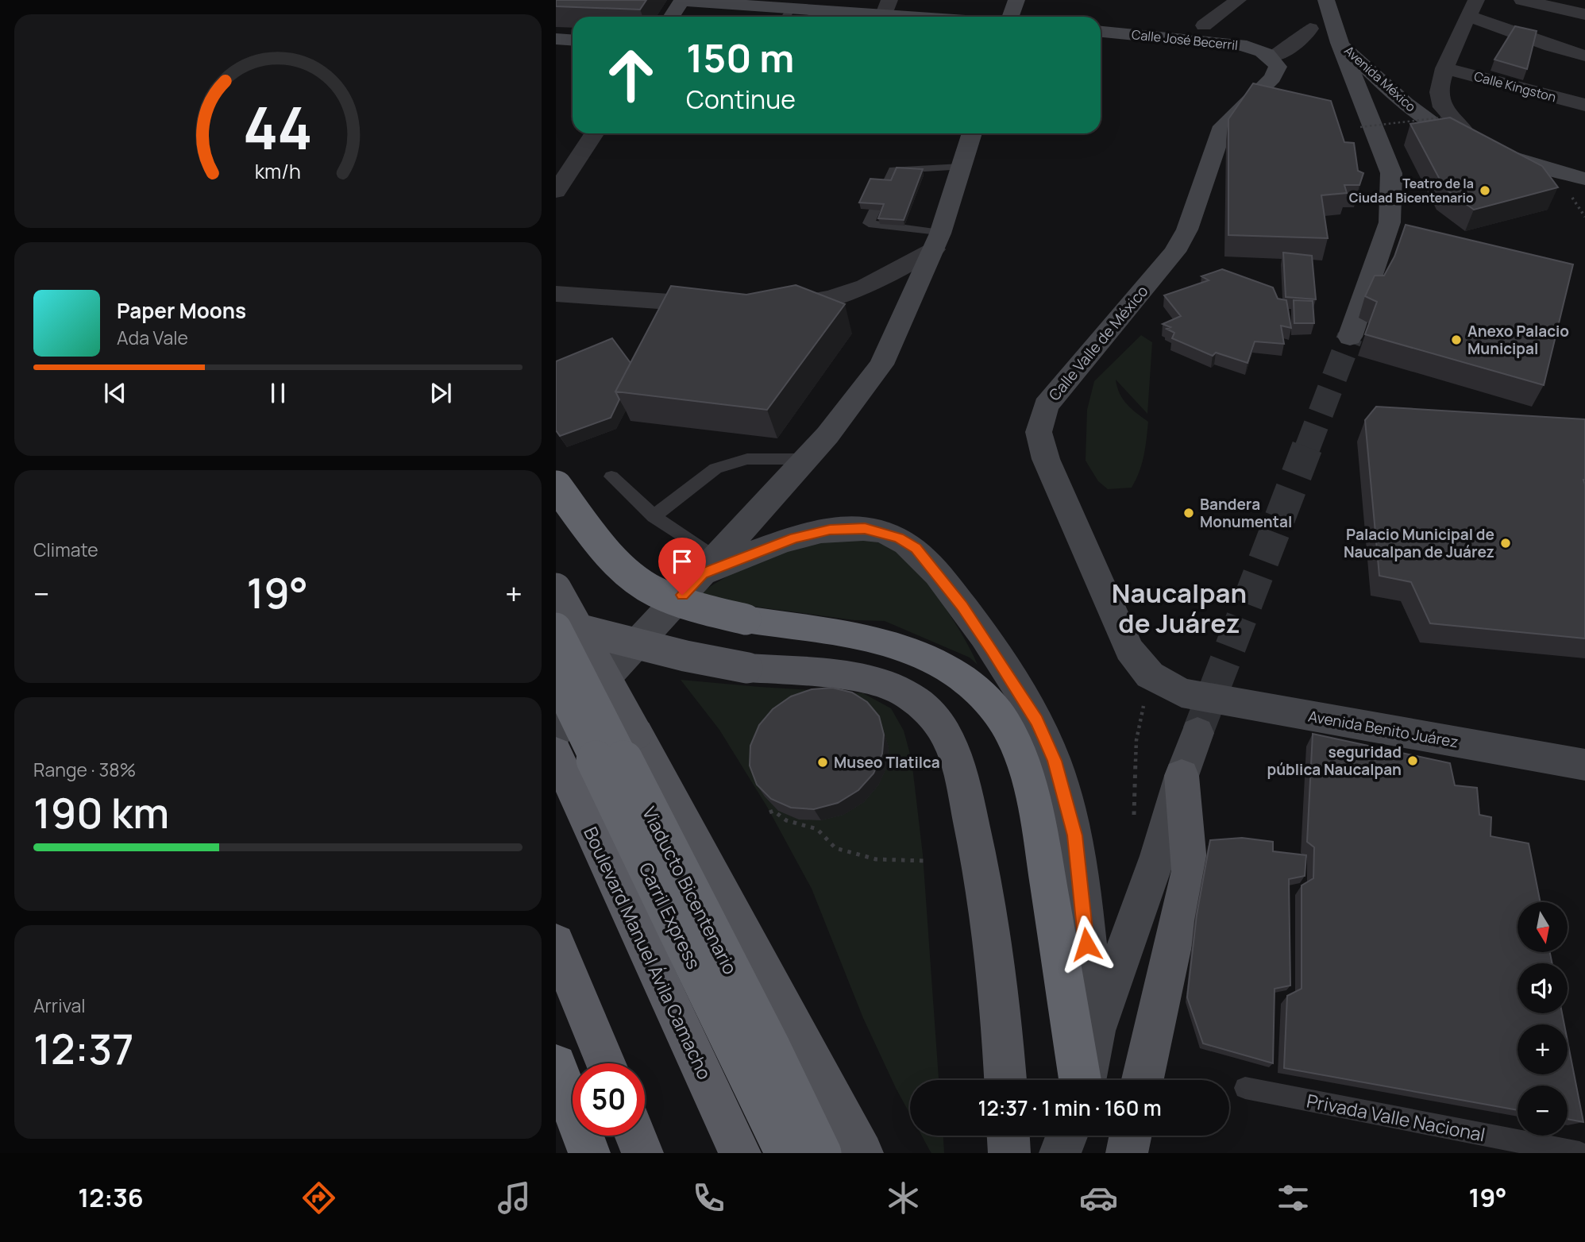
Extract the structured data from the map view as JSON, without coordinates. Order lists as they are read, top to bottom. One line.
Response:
{"streets":{"highway":["Viaducto Bicentenario","Carril Express","Boulevard Manuel Ávila Camacho"],"main road":["Calle José Becerril","Avenida México","Calle Valle de México","Avenida Benito Juárez"],"street":["Calle Kingston"],"lane":["Privada Valle Nacional"]},"crossings":[["Calle José Becerril","Calle Valle de México"],["Calle Valle de México","Avenida Benito Juárez"]],"districts":["Naucalpan de Juárez"],"places":["Teatro de la Ciudad Bicentenario","Anexo Palacio Municipal","Bandera Monumental","Palacio Municipal de Naucalpan de Juárez","seguridad pública Naucalpan","Museo Tlatilca"],"north":"bottom","page":{"turn":["150 m","Continue"],"song":["Paper Moons","Ada Vale"],"tile":["Climate",["Range · 38%","190 km"],["Arrival","12:37"]],"heat":["−","19°","+"],"map_buttons":["+","−"],"limit":"50","trip":"12:37 · 1 min · 160 m","tabs":["12:36","19°"],"gauge":["44","km/h"]}}
